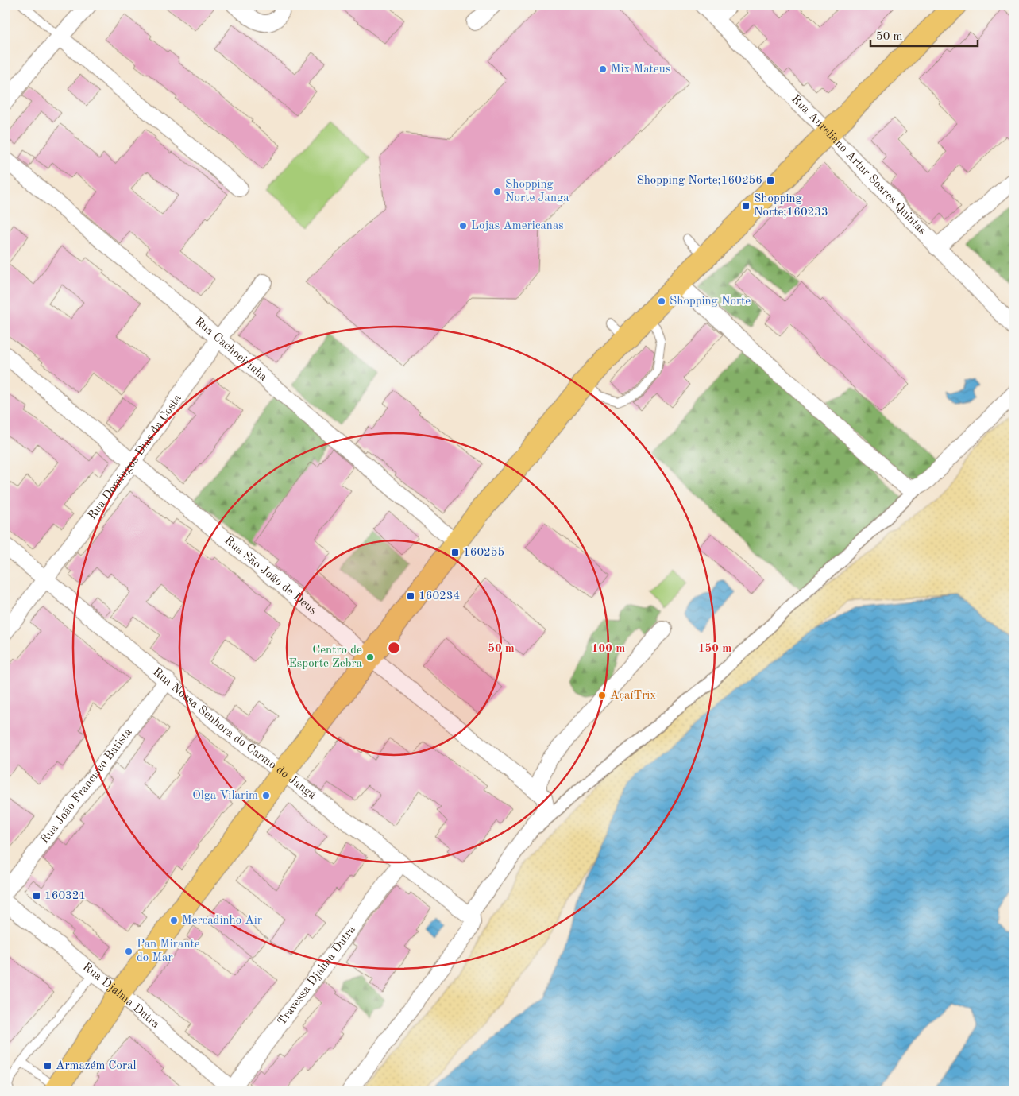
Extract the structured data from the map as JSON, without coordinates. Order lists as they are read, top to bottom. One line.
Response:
{"streets":{"street":["Rua Aureliano Artur Soares Quintas","Rua Cachoeirinha","Rua Domingos Dias da Costa","Rua São João de Deus","Rua Nossa Senhora do Carmo do Jangá","Rua João Francisco Batista","Travessa Djalma Dutra","Rua Djalma Dutra"]},"crossings":[["Rua Cachoeirinha","Rua Domingos Dias da Costa"],["Rua Domingos Dias da Costa","Rua São João de Deus"],["Rua Domingos Dias da Costa","Rua Nossa Senhora do Carmo do Jangá"],["Rua Nossa Senhora do Carmo do Jangá","Rua João Francisco Batista"],["Rua Nossa Senhora do Carmo do Jangá","Travessa Djalma Dutra"],["Travessa Djalma Dutra","Rua Djalma Dutra"]],"places":{"other":["Mix Mateus","Shopping Norte Janga","Lojas Americanas","Shopping Norte","Centro de Esporte Zebra","AçaíTrix","Olga Vilarim","Mercadinho Air","Pan Mirante do Mar"],"transit":["Shopping Norte;160256","Shopping Norte;160233","160255","160234","160321","Armazém Coral"]},"scale_bar":"50 m","rings":["50 m","100 m","150 m"]}
